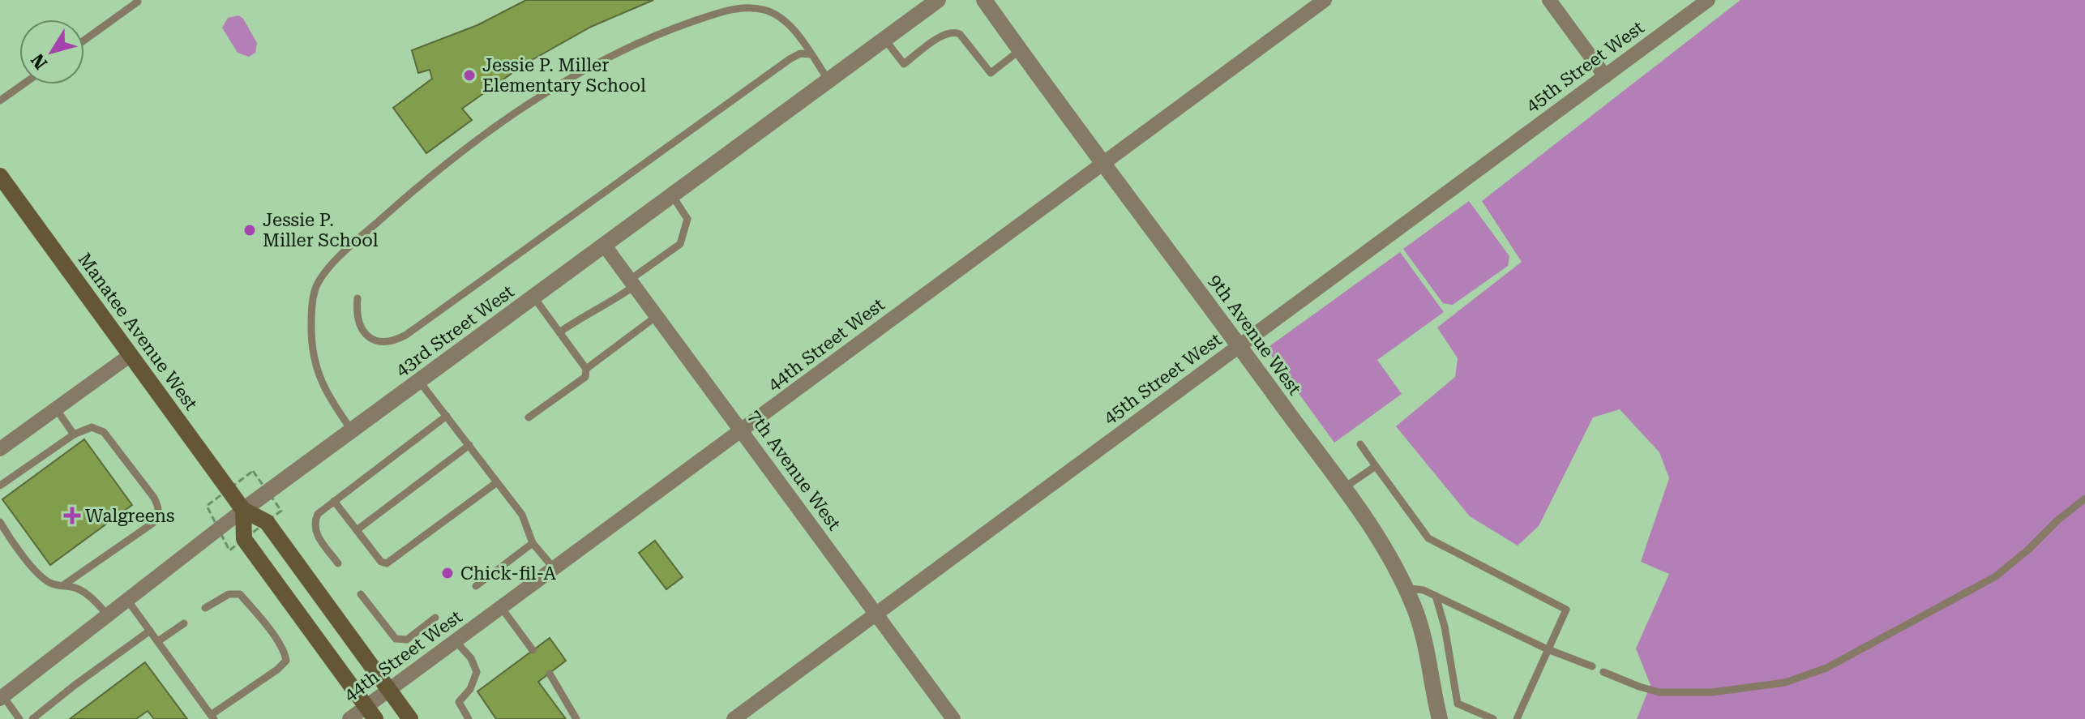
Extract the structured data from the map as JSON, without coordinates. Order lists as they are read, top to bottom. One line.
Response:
{"streets":{"main road":["Manatee Avenue West"],"street":["45th Street West","43rd Street West","9th Avenue West","44th Street West","7th Avenue West"]},"crossings":[["45th Street West","9th Avenue West"],["45th Street West","7th Avenue West"],["43rd Street West","Manatee Avenue West"],["43rd Street West","7th Avenue West"],["Manatee Avenue West","44th Street West"],["9th Avenue West","44th Street West"],["44th Street West","7th Avenue West"]],"places":{"other":["Jessie P. Miller Elementary School","Jessie P. Miller School","Chick-fil-A"],"health":["Walgreens"]},"north":"bottom left"}
